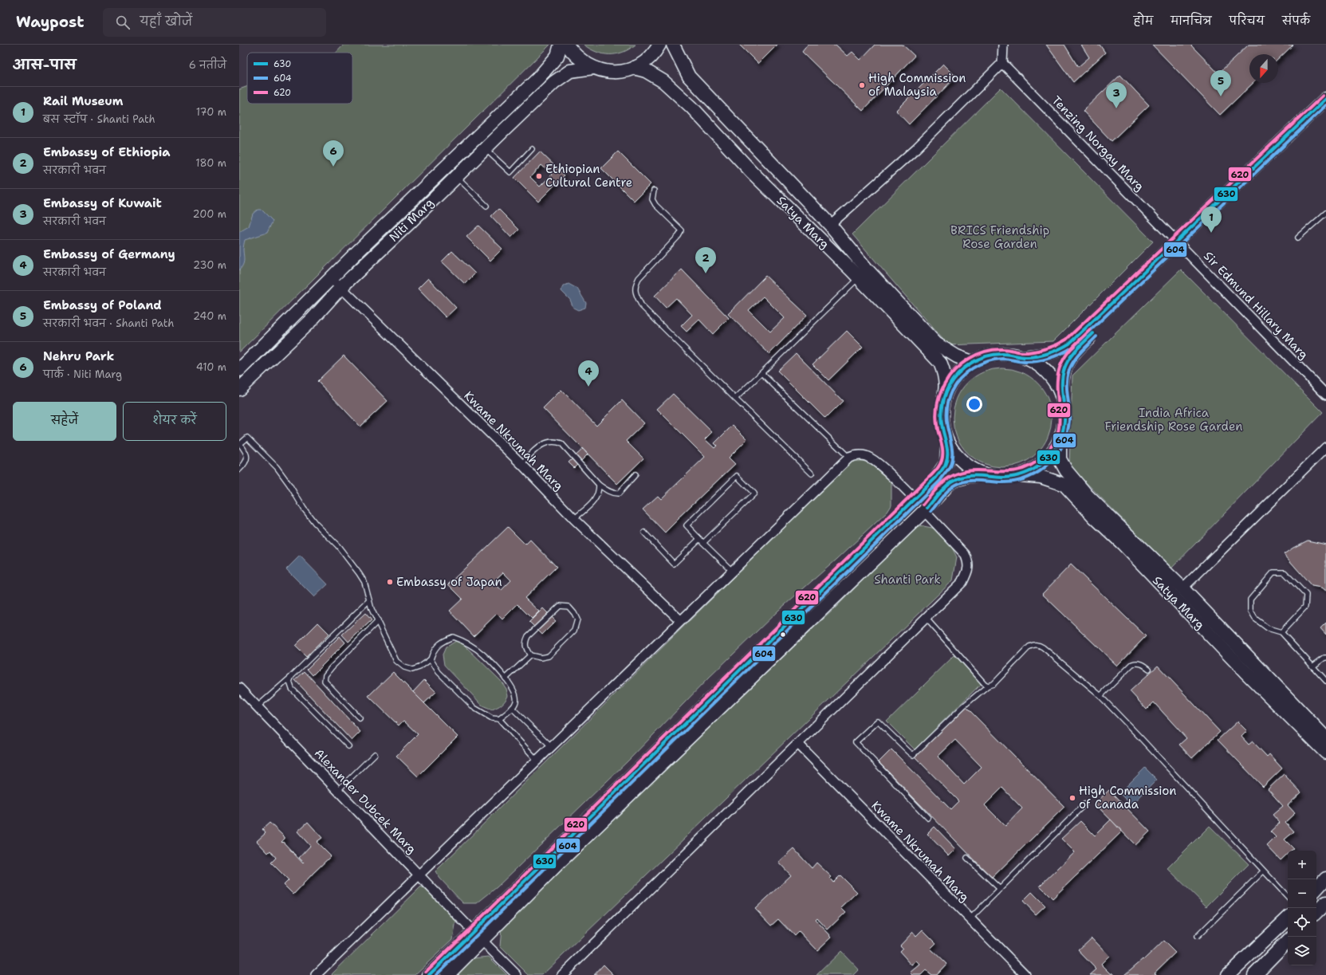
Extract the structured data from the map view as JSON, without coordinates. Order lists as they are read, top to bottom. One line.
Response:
{"streets":{"main road":["Niti Marg","Satya Marg"],"street":["Tenzing Norgay Marg","Sir Edmund Hillary Marg","Kwame Nkrumah Marg","Alexander Dubcek Marg"]},"crossings":[["Tenzing Norgay Marg","Sir Edmund Hillary Marg"],["Niti Marg","Kwame Nkrumah Marg"]],"parks":["BRICS Friendship Rose Garden","India Africa Friendship Rose Garden","Shanti Park"],"places":["High Commission of Malaysia","Ethiopian Cultural Centre","Embassy of Japan","High Commission of Canada"],"lines":["transit line 620","transit line 630","transit line 604"],"legend":["630","604","620"],"north":"bottom","page":{"header":"Waypost","search":"यहाँ खोजें","nav":["होम","मानचित्र","परिचय","संपर्क"],"heading":["आस-पास","6 नतीजे"],"pins":["5","3","6","1","2","4"],"list":[{"mark":"1","name":"Rail Museum","note":"बस स्टॉप · Shanti Path","value":"170 m"},{"mark":"2","name":"Embassy of Ethiopia","note":"सरकारी भवन","value":"180 m"},{"mark":"3","name":"Embassy of Kuwait","note":"सरकारी भवन","value":"200 m"},{"mark":"4","name":"Embassy of Germany","note":"सरकारी भवन","value":"230 m"},{"mark":"5","name":"Embassy of Poland","note":"सरकारी भवन · Shanti Path","value":"240 m"},{"mark":"6","name":"Nehru Park","note":"पार्क · Niti Marg","value":"410 m"}],"buttons":["सहेजें","शेयर करें"],"map_buttons":["+","−"]}}
